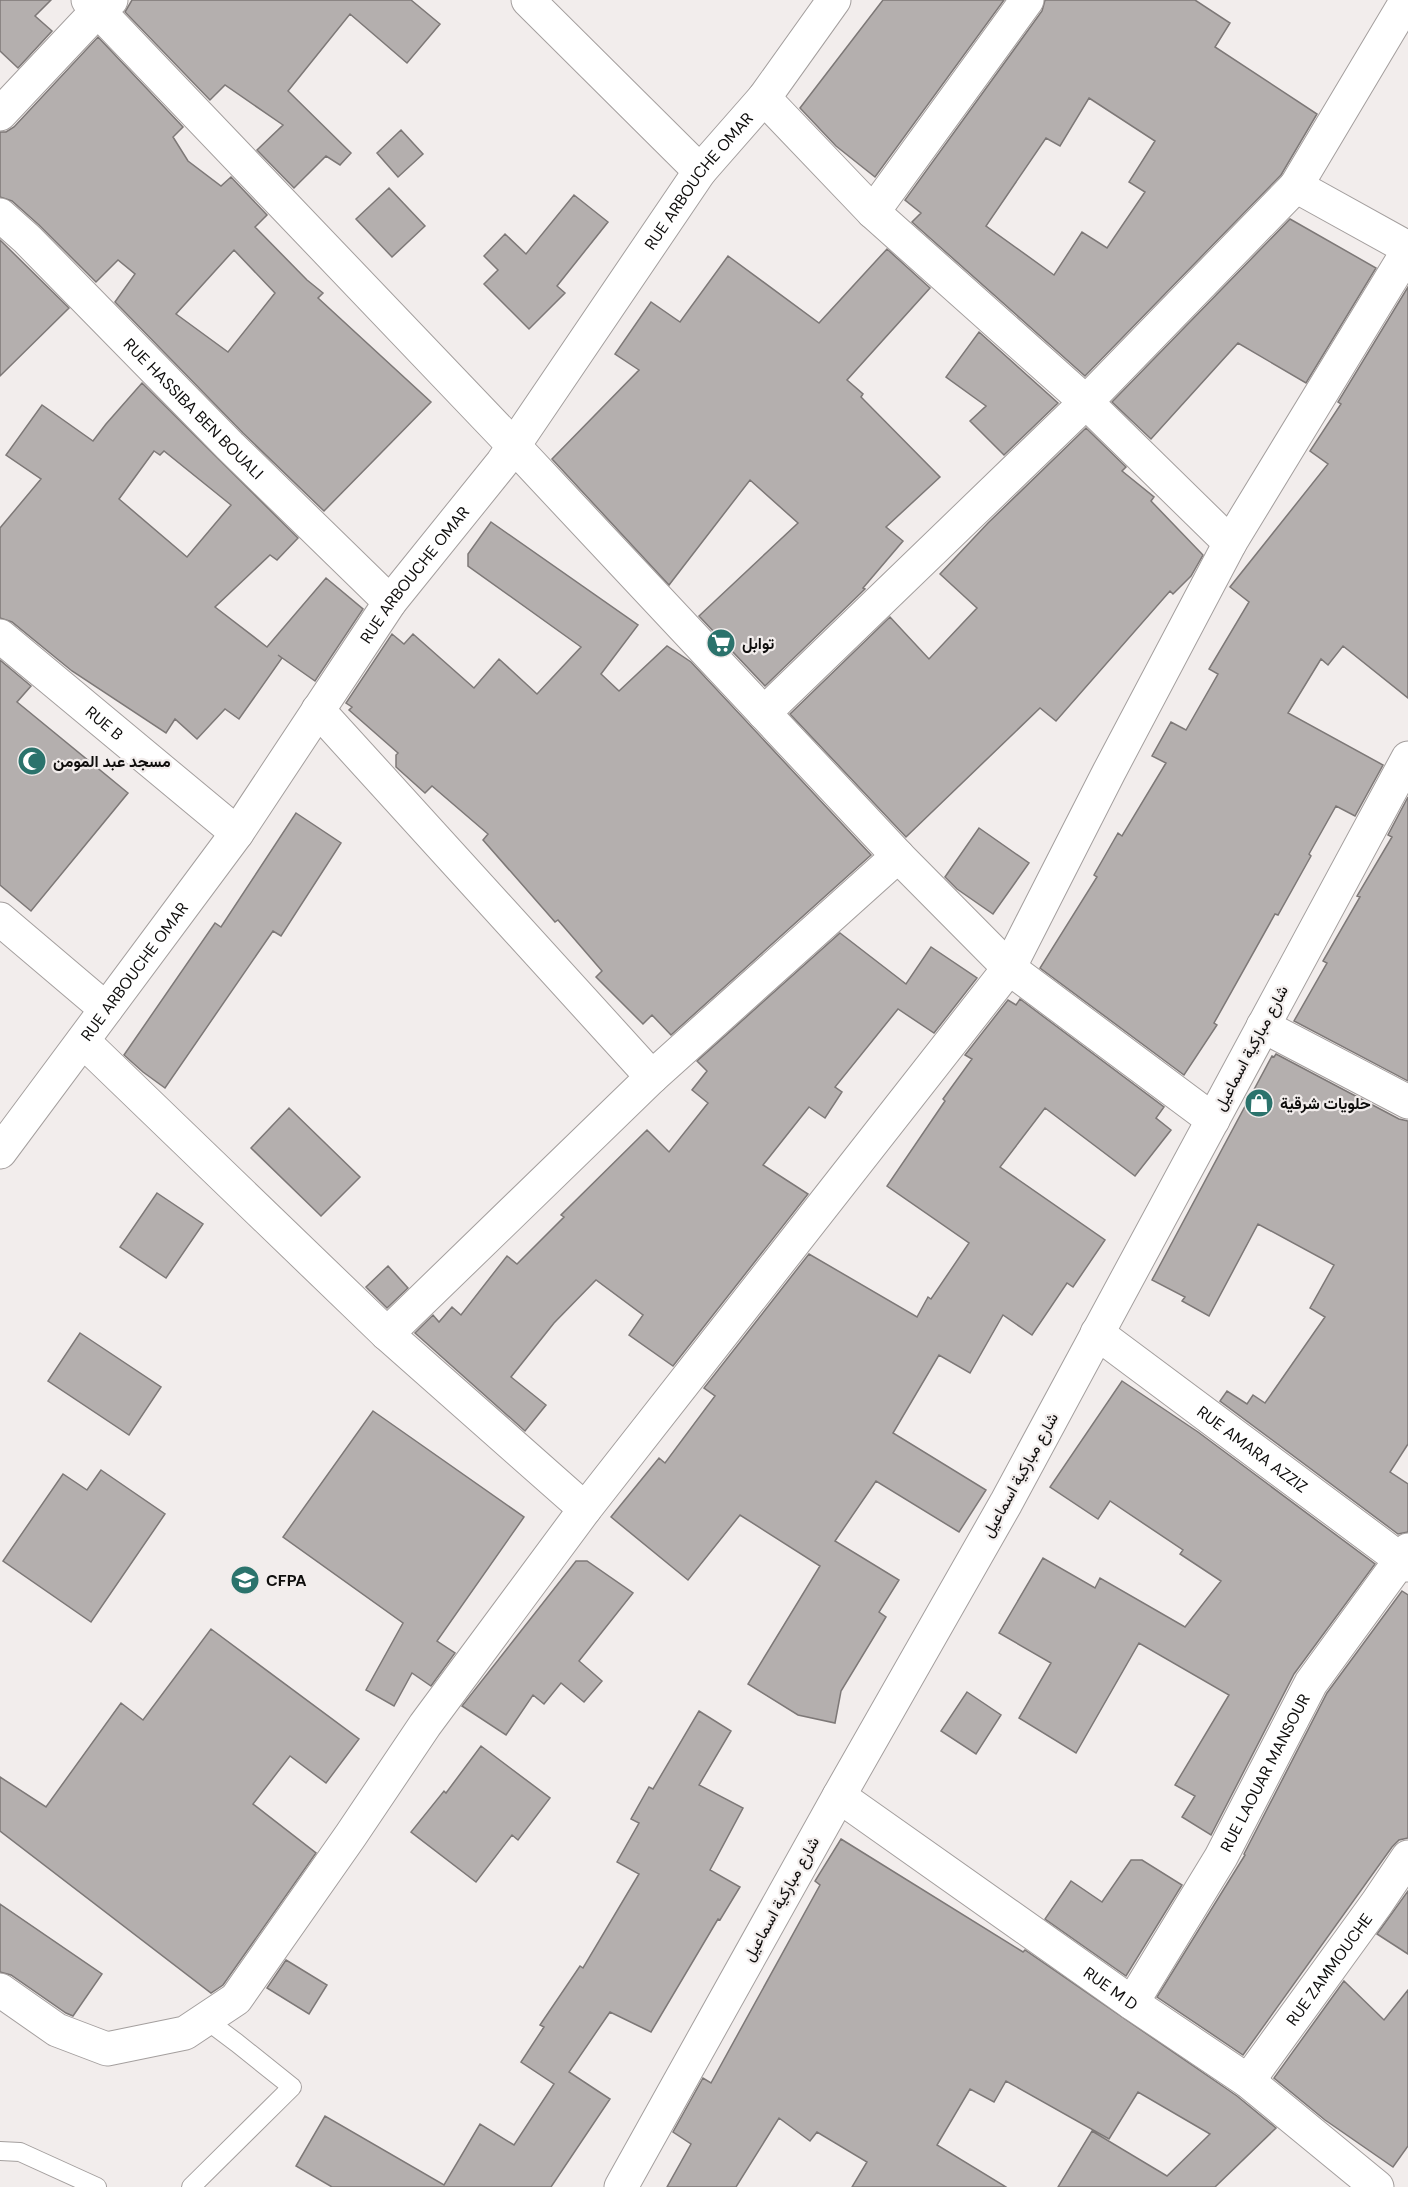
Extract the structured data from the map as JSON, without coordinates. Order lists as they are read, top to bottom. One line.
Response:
{"streets":{"street":["RUE ARBOUCHE OMAR","RUE HASSIBA BEN BOUALI","RUE B","شارع مباركية اسماعيل","RUE AMARA AZZIZ","RUE LAOUAR MANSOUR","RUE ZAMMOUCHE","RUE M D"]},"crossings":[["RUE ARBOUCHE OMAR","RUE HASSIBA BEN BOUALI"],["RUE ARBOUCHE OMAR","RUE B"],["شارع مباركية اسماعيل","RUE AMARA AZZIZ"],["شارع مباركية اسماعيل","RUE M D"],["RUE AMARA AZZIZ","RUE LAOUAR MANSOUR"],["RUE LAOUAR MANSOUR","RUE M D"],["RUE ZAMMOUCHE","RUE M D"]],"places":{"supermarket":["توابل"],"mosque":["مسجد عبد المومن"],"shop":["حلويات شرقية"],"school or university":["CFPA"]}}
